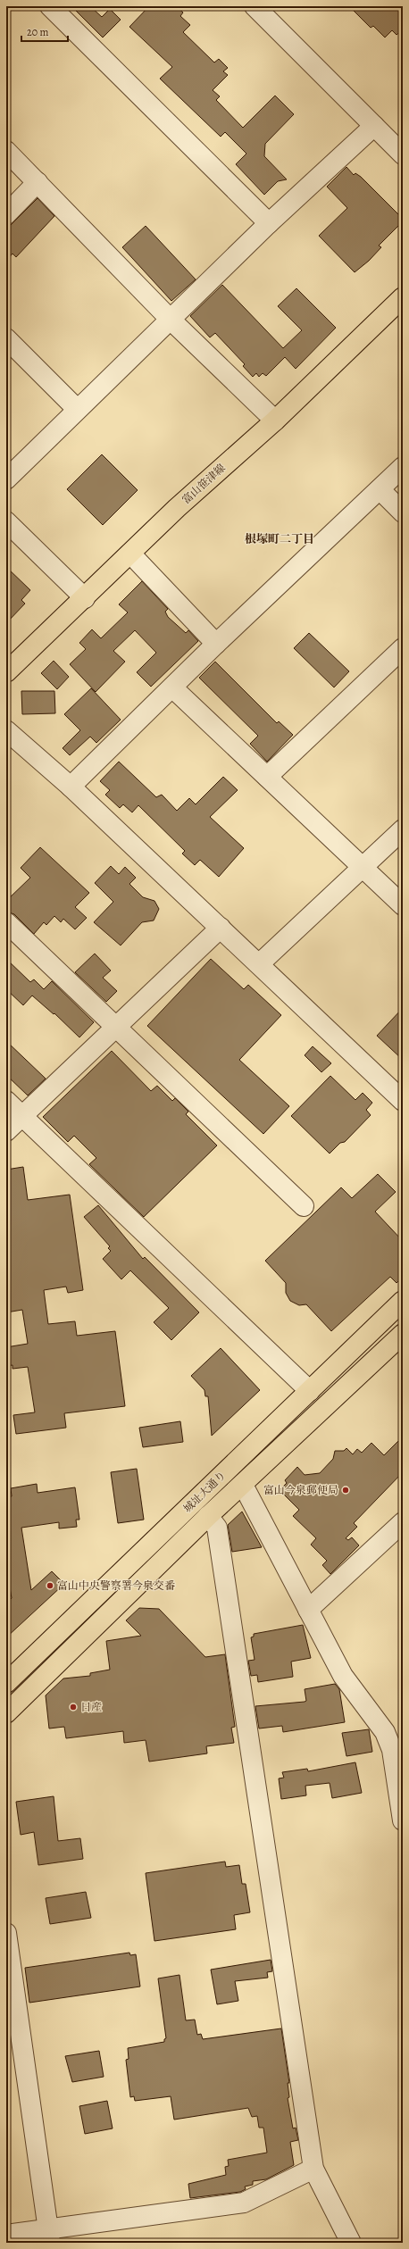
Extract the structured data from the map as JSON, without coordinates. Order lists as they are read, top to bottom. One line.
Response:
{"streets":{"main road":["富山笹津線","城址大通り"]},"districts":["根塚町二丁目"],"places":["富山今泉郵便局","富山中央警察署今泉交番","日産"],"scale_bar":"20 m"}
